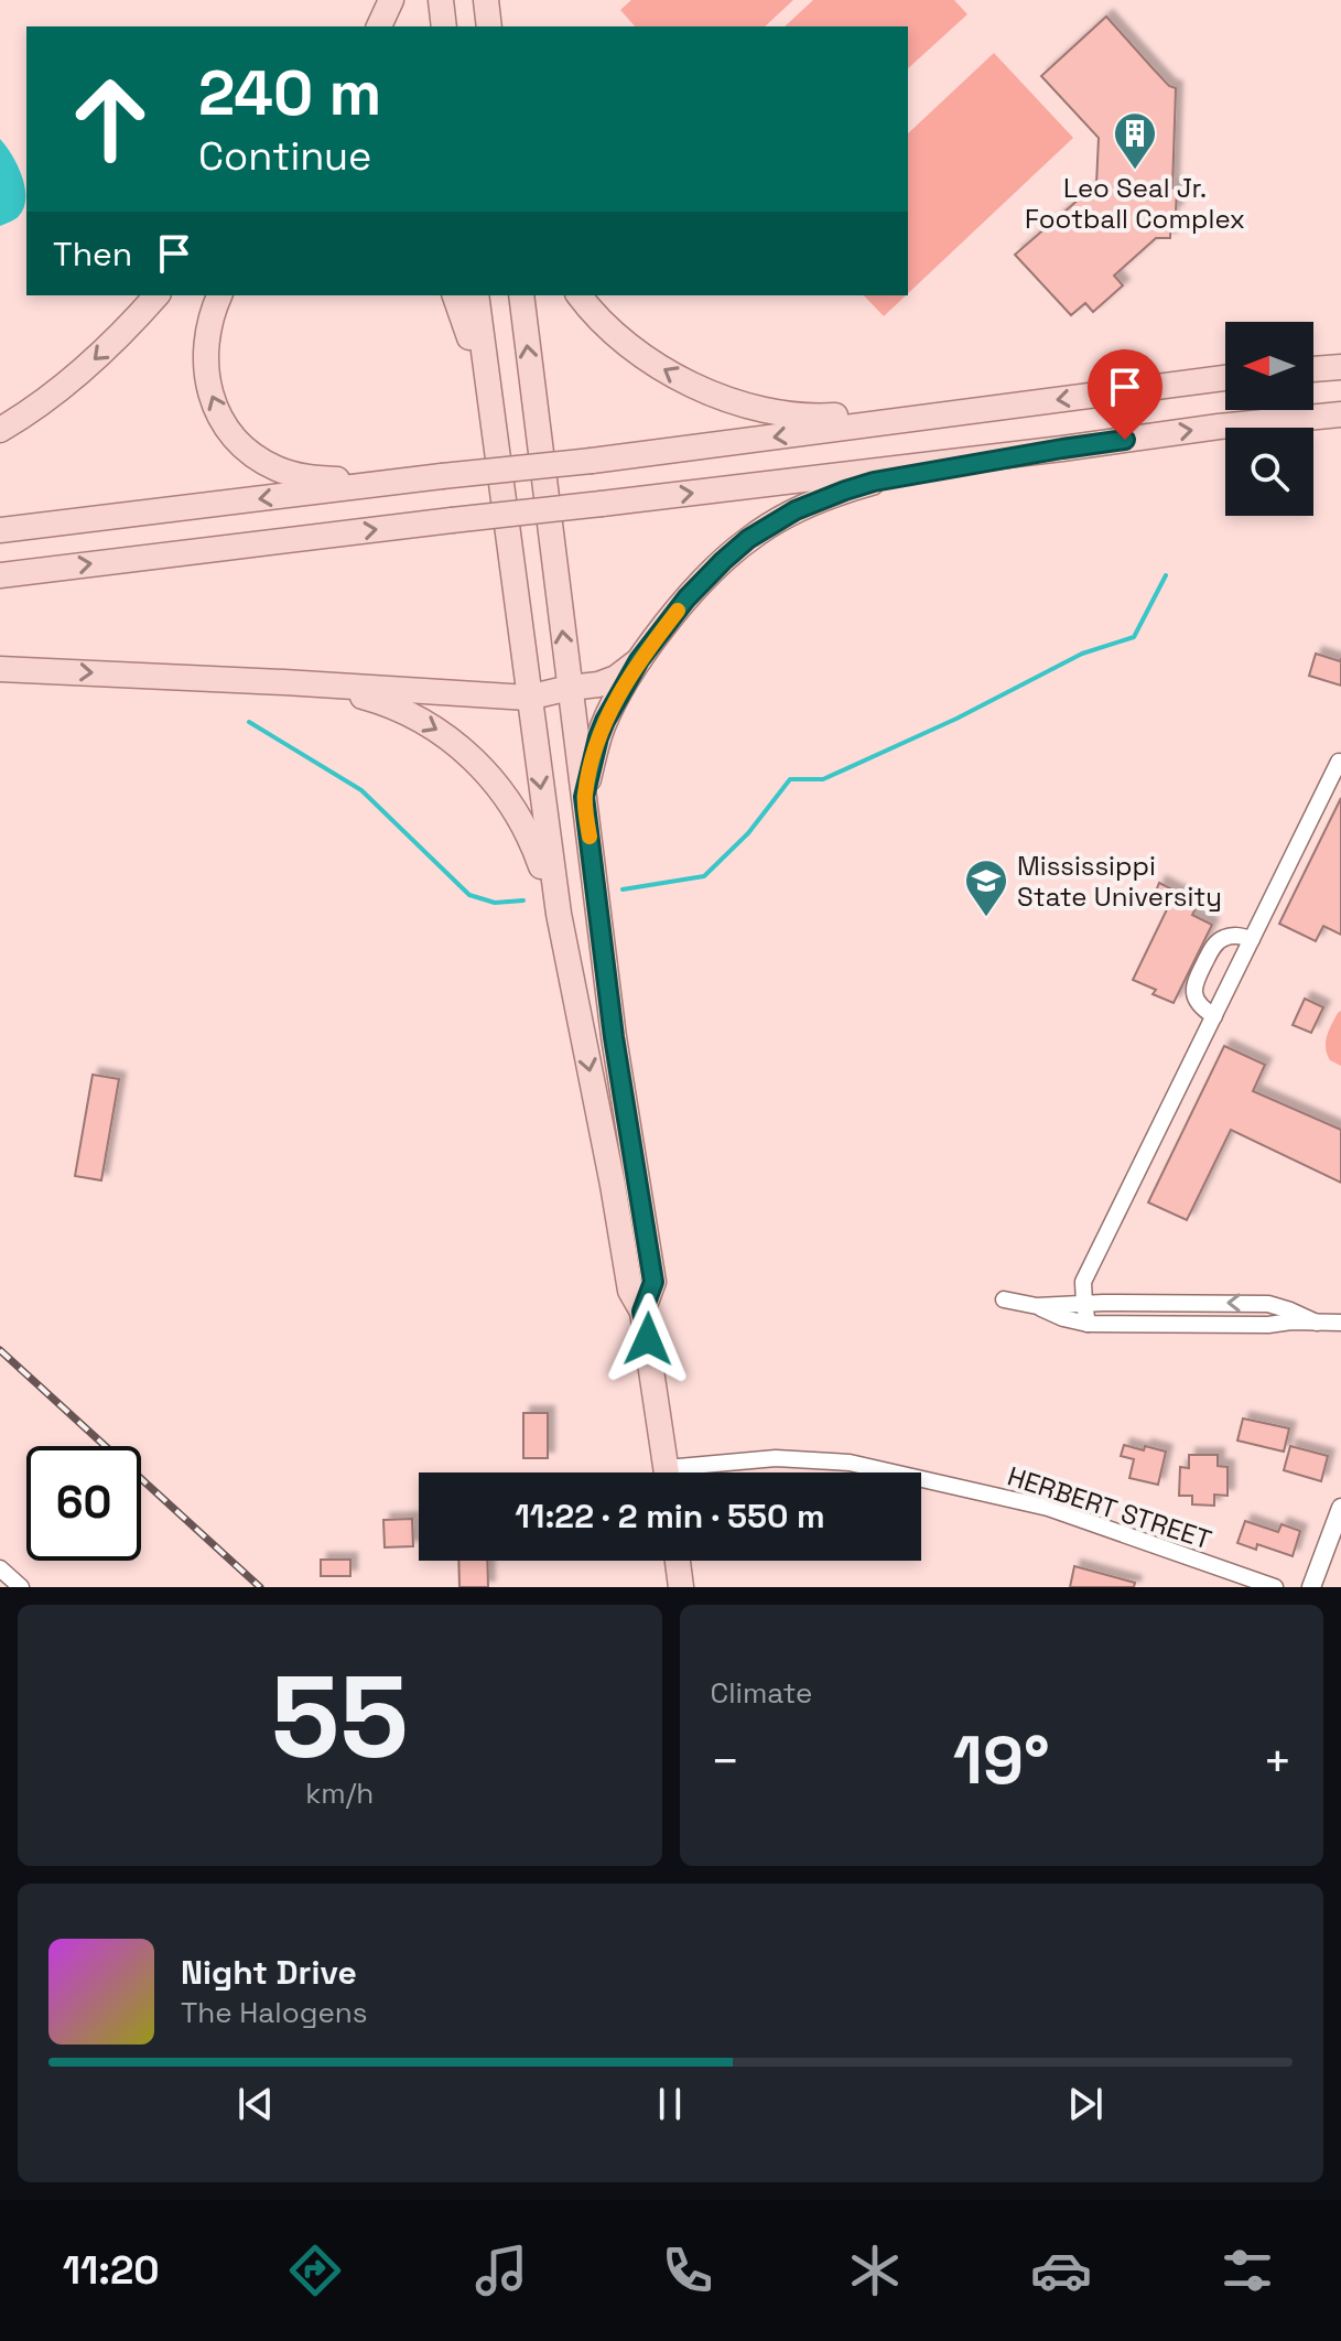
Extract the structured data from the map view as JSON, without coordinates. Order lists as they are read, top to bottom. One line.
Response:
{"streets":{"street":["HERBERT STREET"]},"places":{"building":["Leo Seal Jr. Football Complex"],"school or university":["Mississippi State University"]},"north":"left","page":{"turn":["240 m","Continue"],"then":"Then","limit":"60","trip":"11:22 · 2 min · 550 m","tile":[["55","km/h"],"Climate"],"heat":["−","19°","+"],"song":["Night Drive","The Halogens"],"tabs":"11:20"}}
